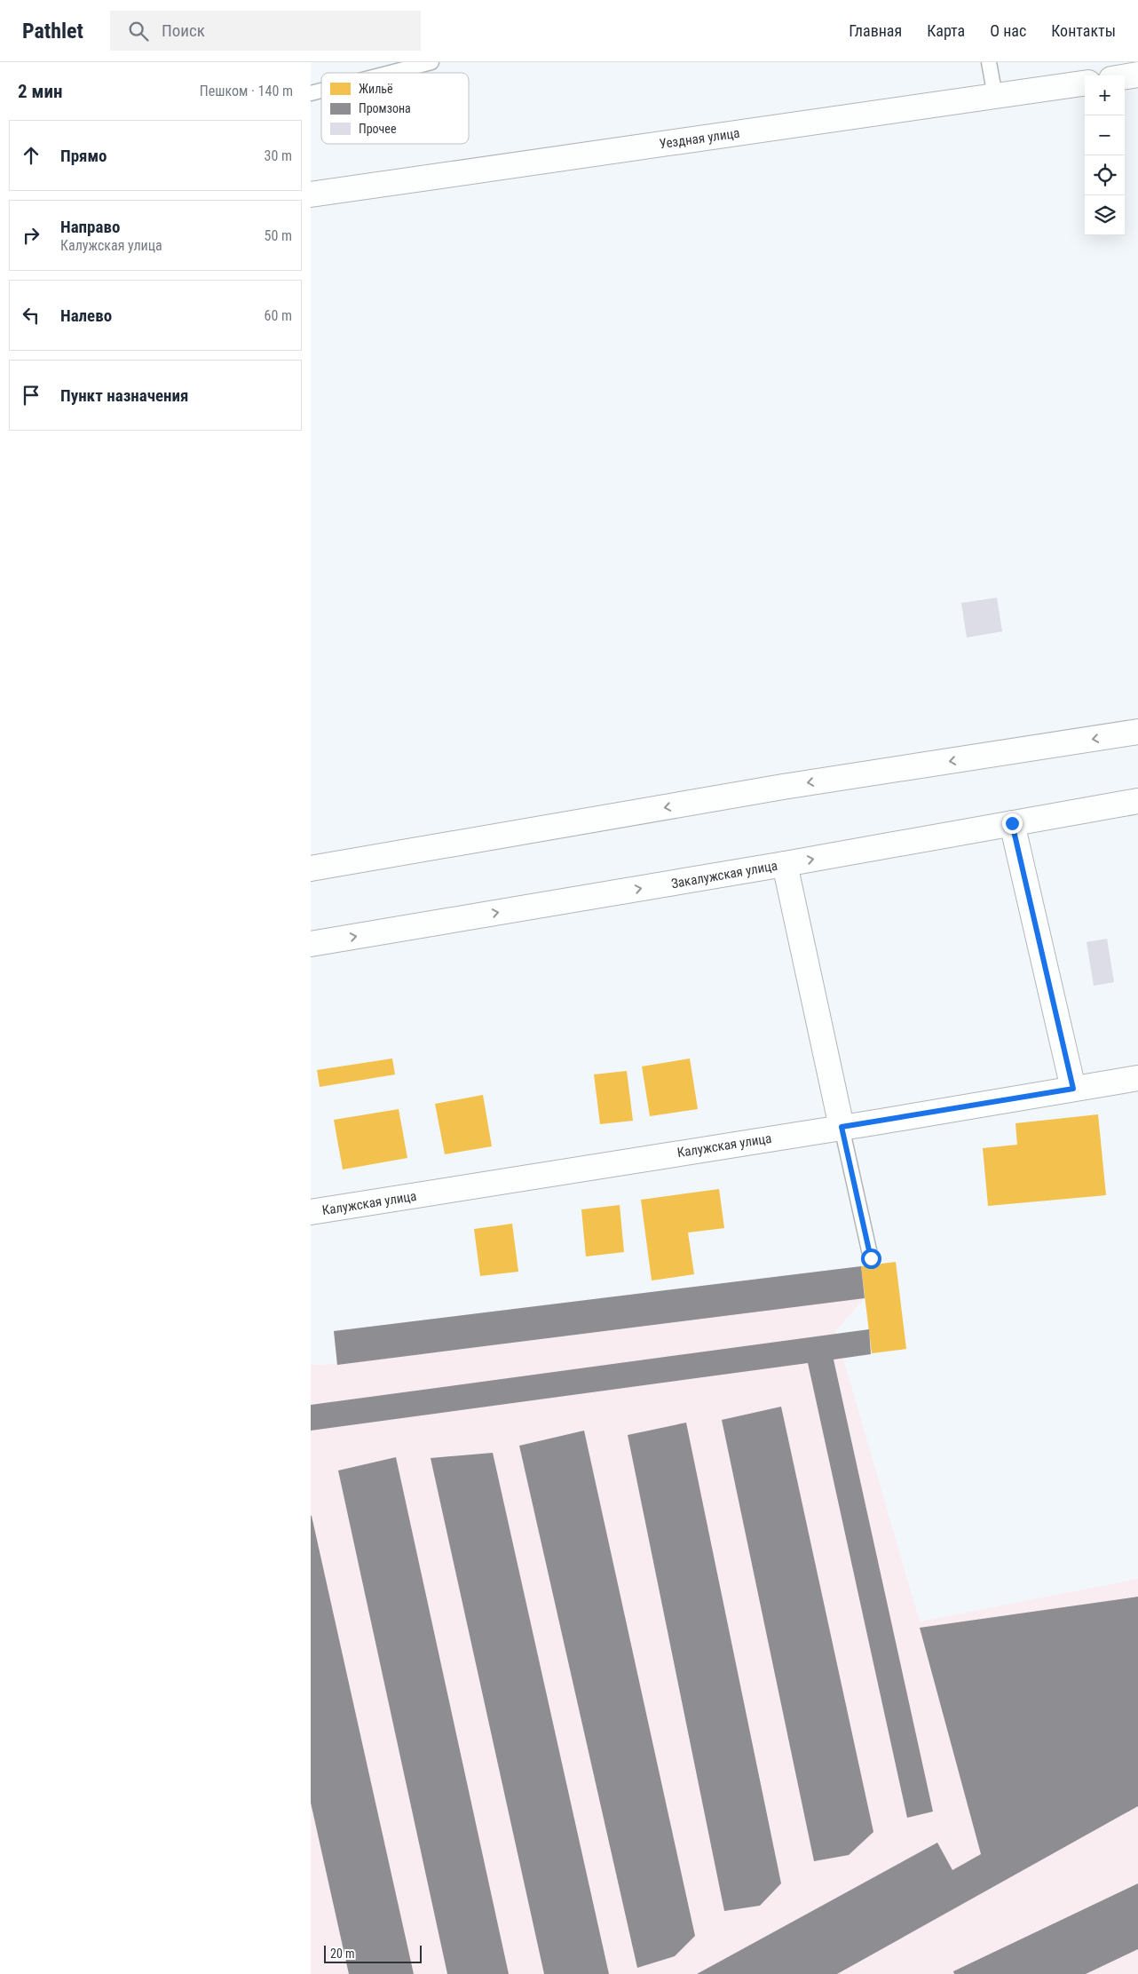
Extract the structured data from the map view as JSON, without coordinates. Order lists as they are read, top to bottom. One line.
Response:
{"streets":{"main road":["Уездная улица","Закалужская улица","Калужская улица"]},"legend":["Жильё","Промзона","Прочее"],"scale_bar":"20 m","page":{"header":"Pathlet","search":"Поиск","nav":["Главная","Карта","О нас","Контакты"],"heading":["2 мин","Пешком · 140 m"],"map_buttons":["+","−"],"list":[["Прямо","30 m"],["Направо","Калужская улица","50 m"],["Налево","60 m"],"Пункт назначения"],"scale":"20 m"}}
